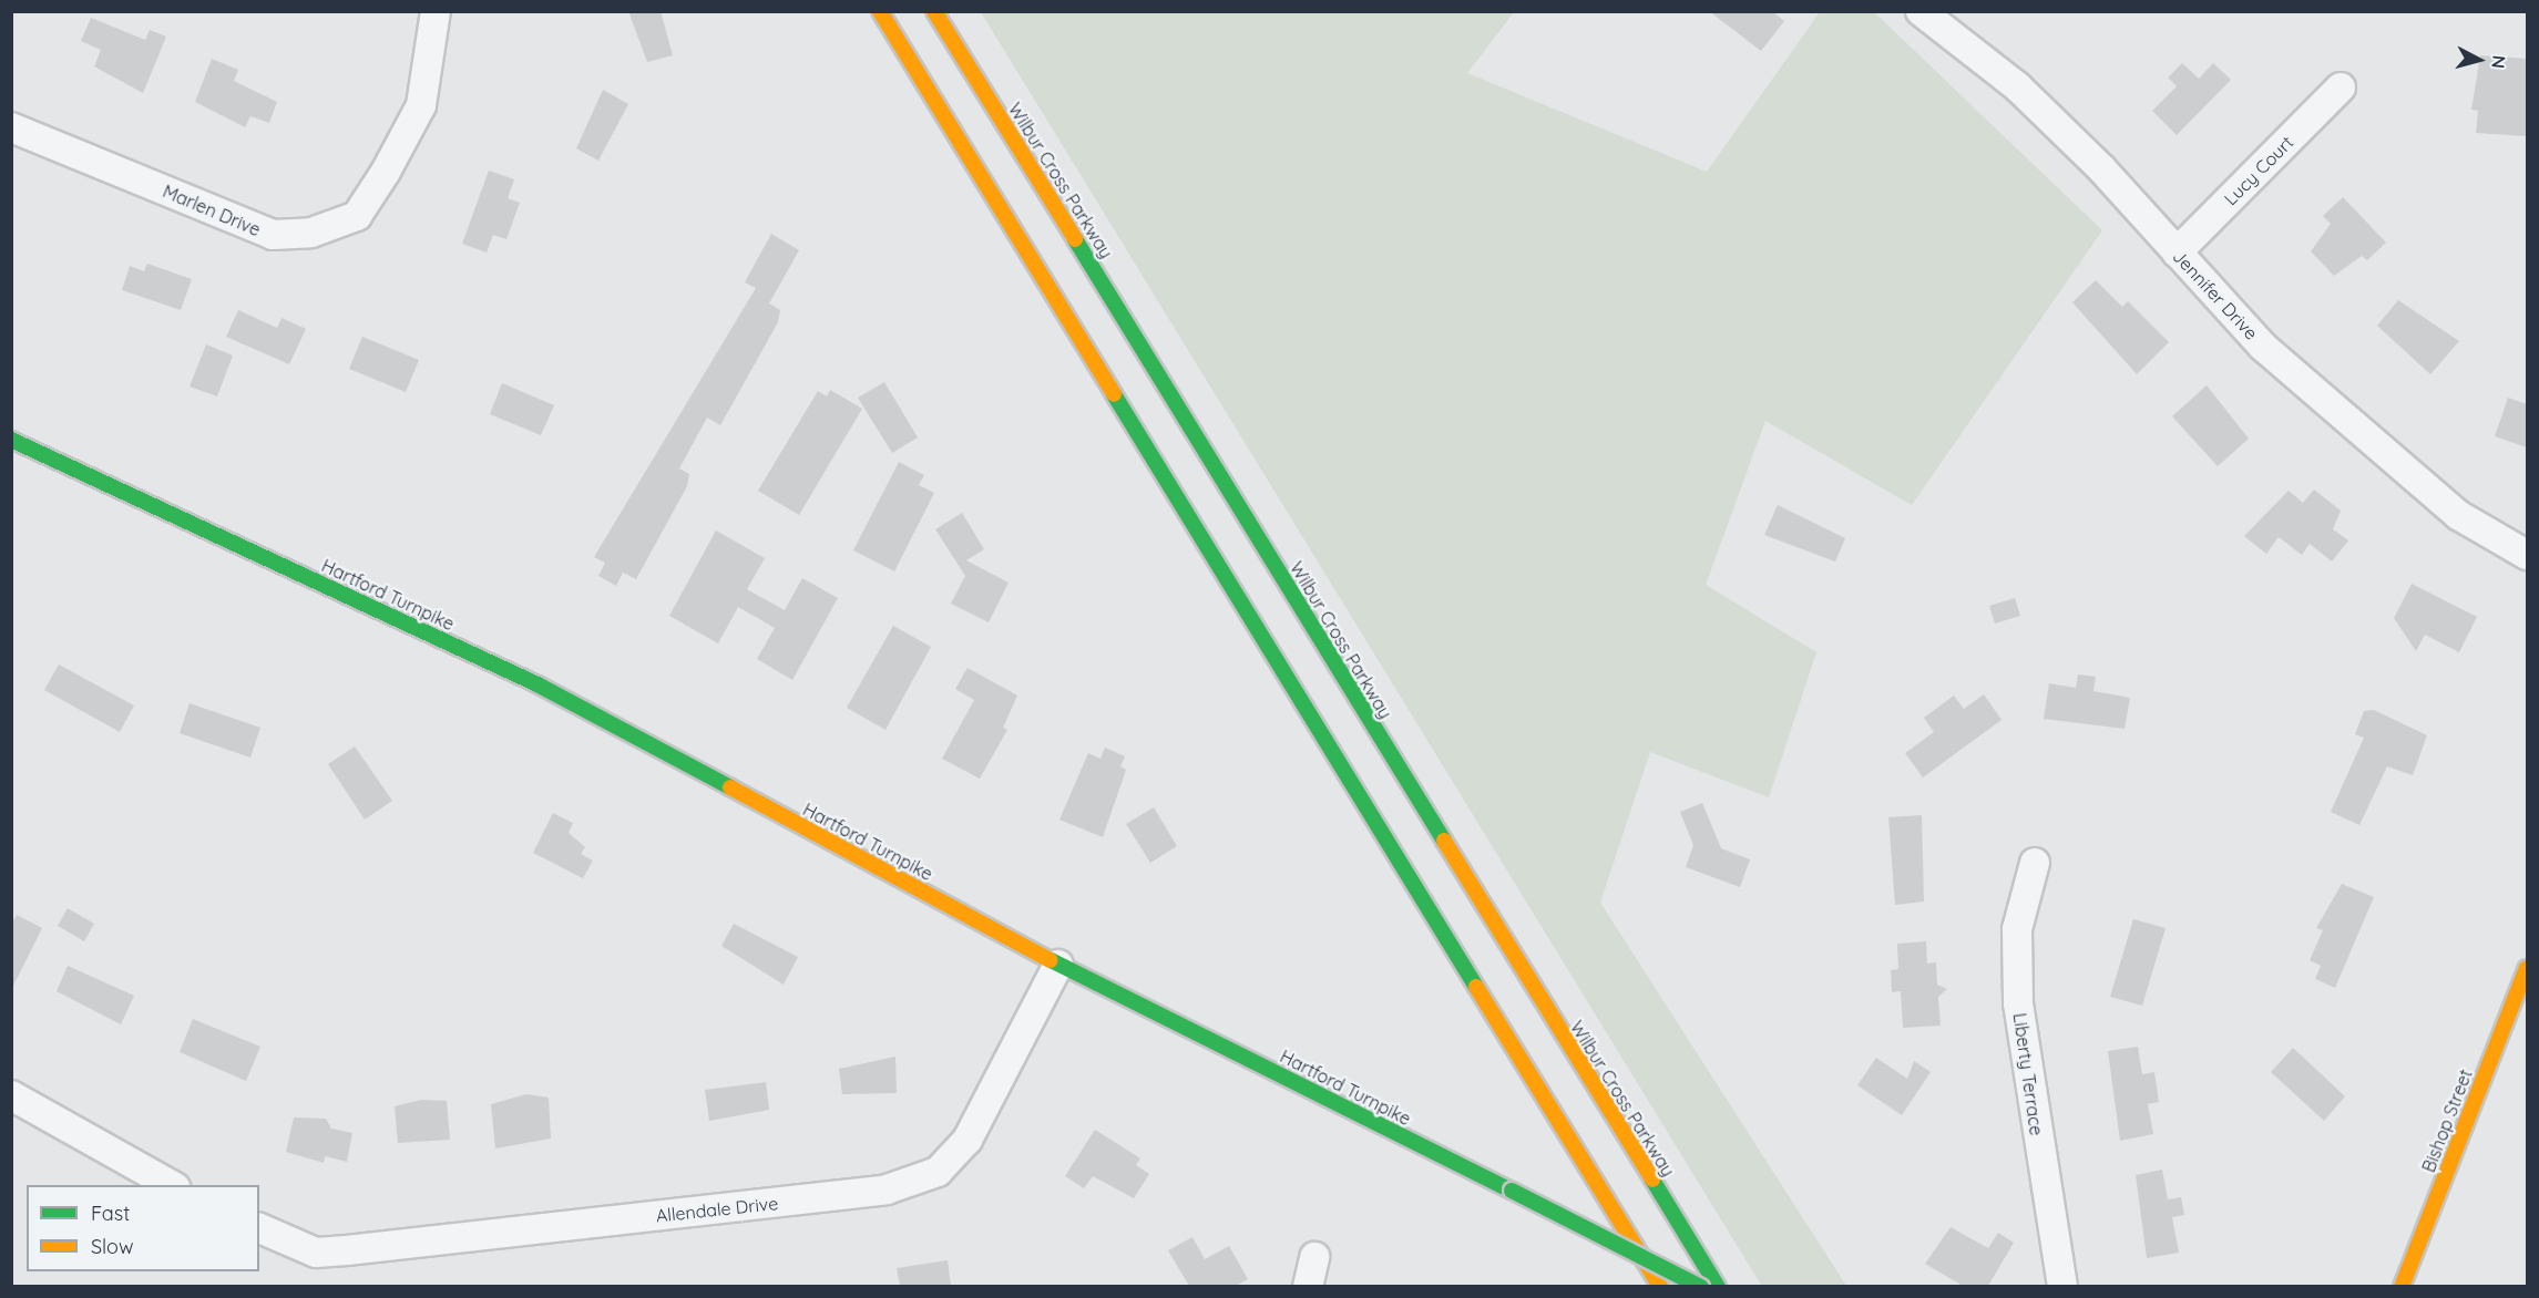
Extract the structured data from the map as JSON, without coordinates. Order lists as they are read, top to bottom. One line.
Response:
{"streets":{"main road":["Wilbur Cross Parkway","Hartford Turnpike","Bishop Street"],"street":["Lucy Court","Marlen Drive","Jennifer Drive","Liberty Terrace","Allendale Drive"]},"crossings":[["Lucy Court","Jennifer Drive"],["Hartford Turnpike","Allendale Drive"]],"legend":["Fast","Slow"],"north":"right"}
